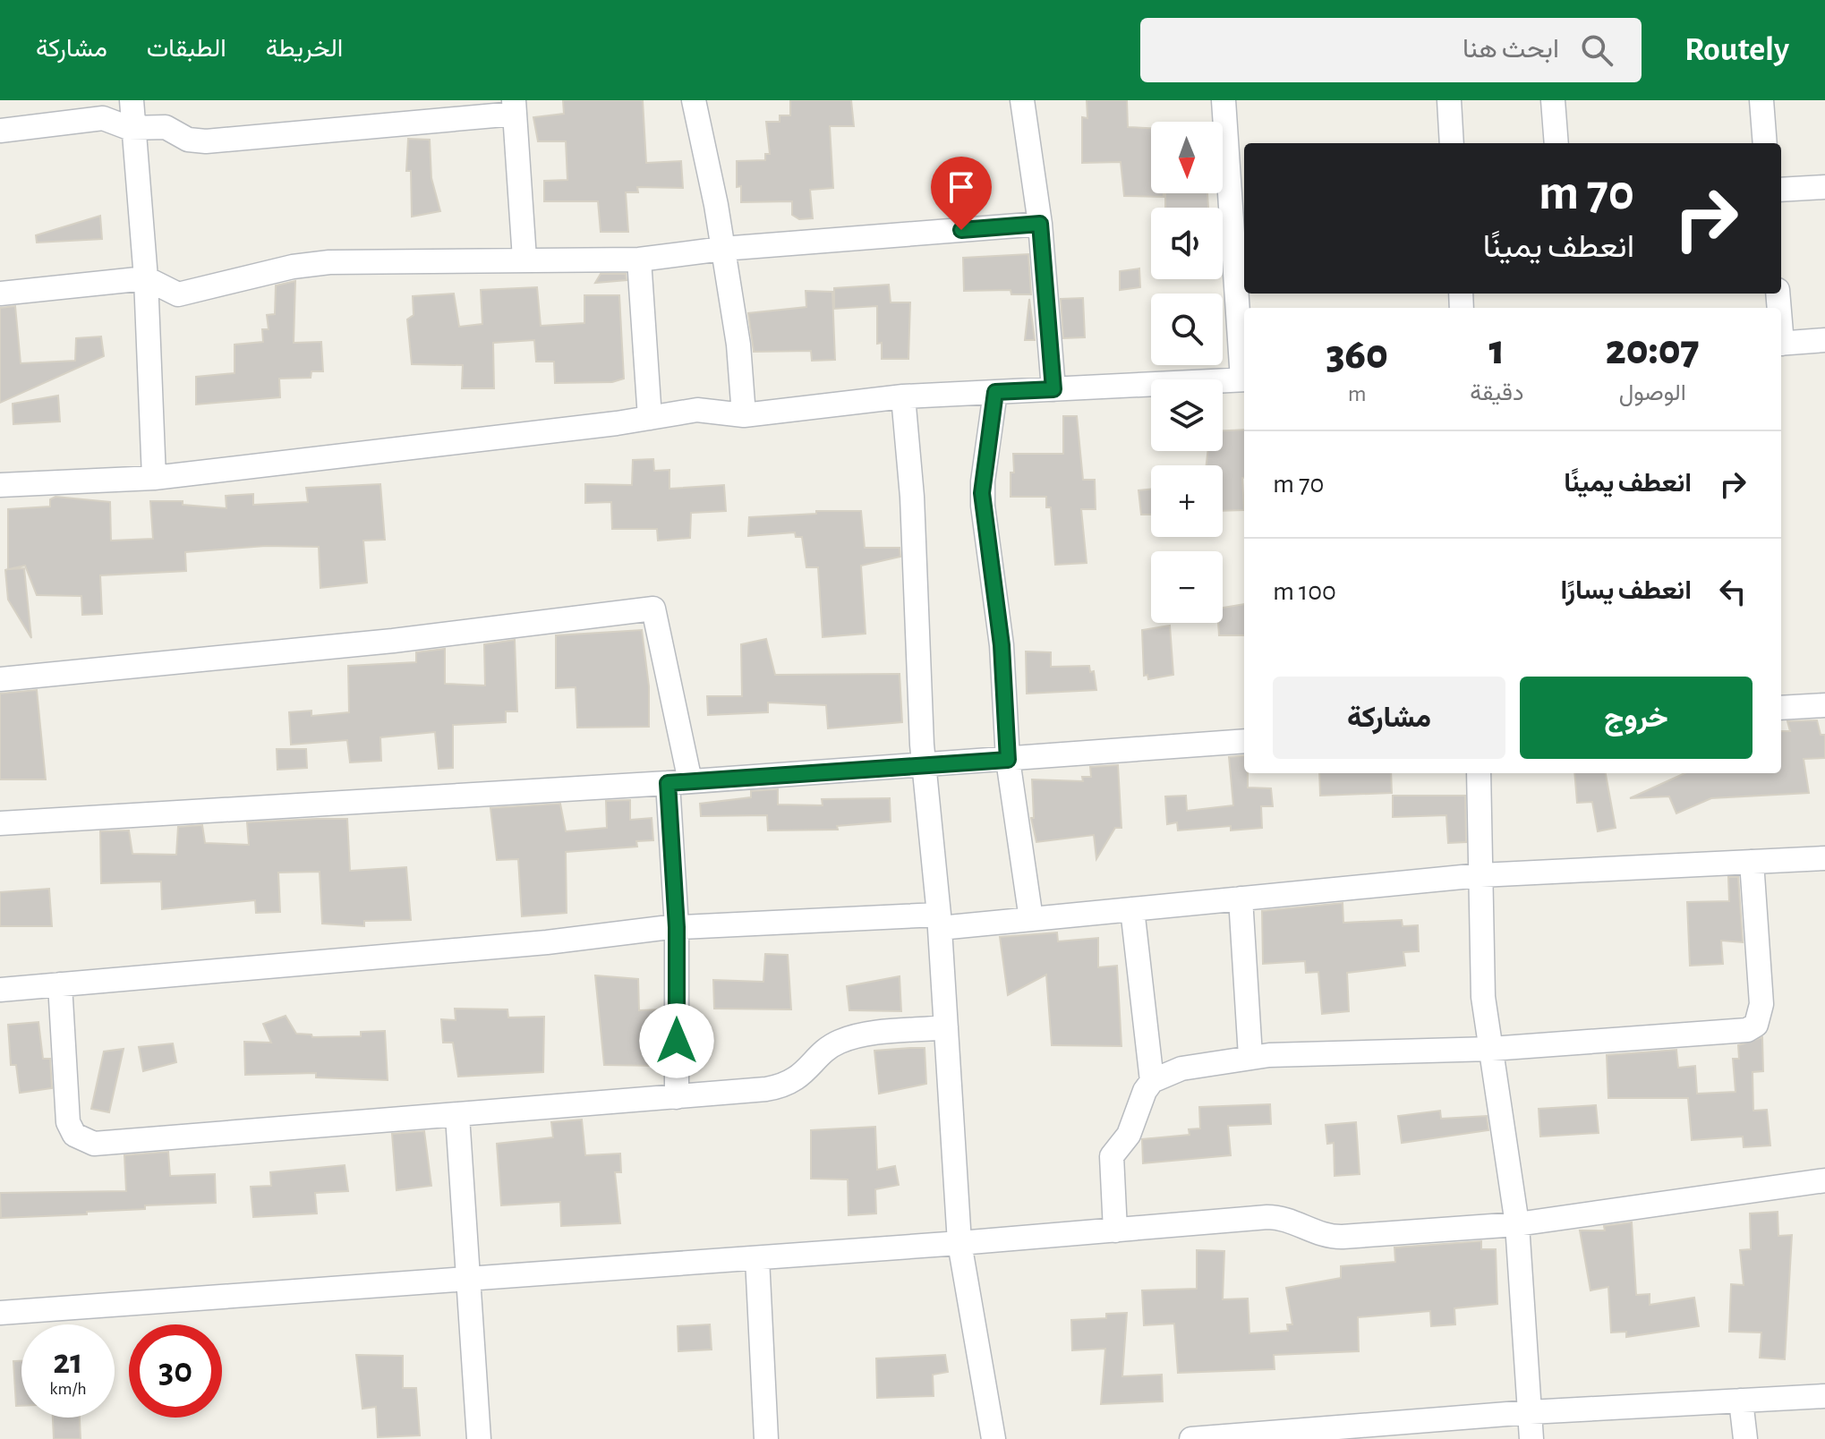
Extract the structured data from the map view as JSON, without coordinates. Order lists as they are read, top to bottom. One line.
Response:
{"north":"bottom","page":{"header":"Routely","search":"ابحث هنا","nav":["الخريطة","الطبقات","مشاركة"],"map_buttons":["+","−"],"turn":["70 m","انعطف يمينًا"],"eta":["20:07","الوصول","1","دقيقة","360","m"],"list":[{"name":"انعطف يمينًا","value":"70 m"},{"name":"انعطف يسارًا","value":"100 m"}],"buttons":["خروج","مشاركة"],"speed":"21 km/h","limit":"30"}}
